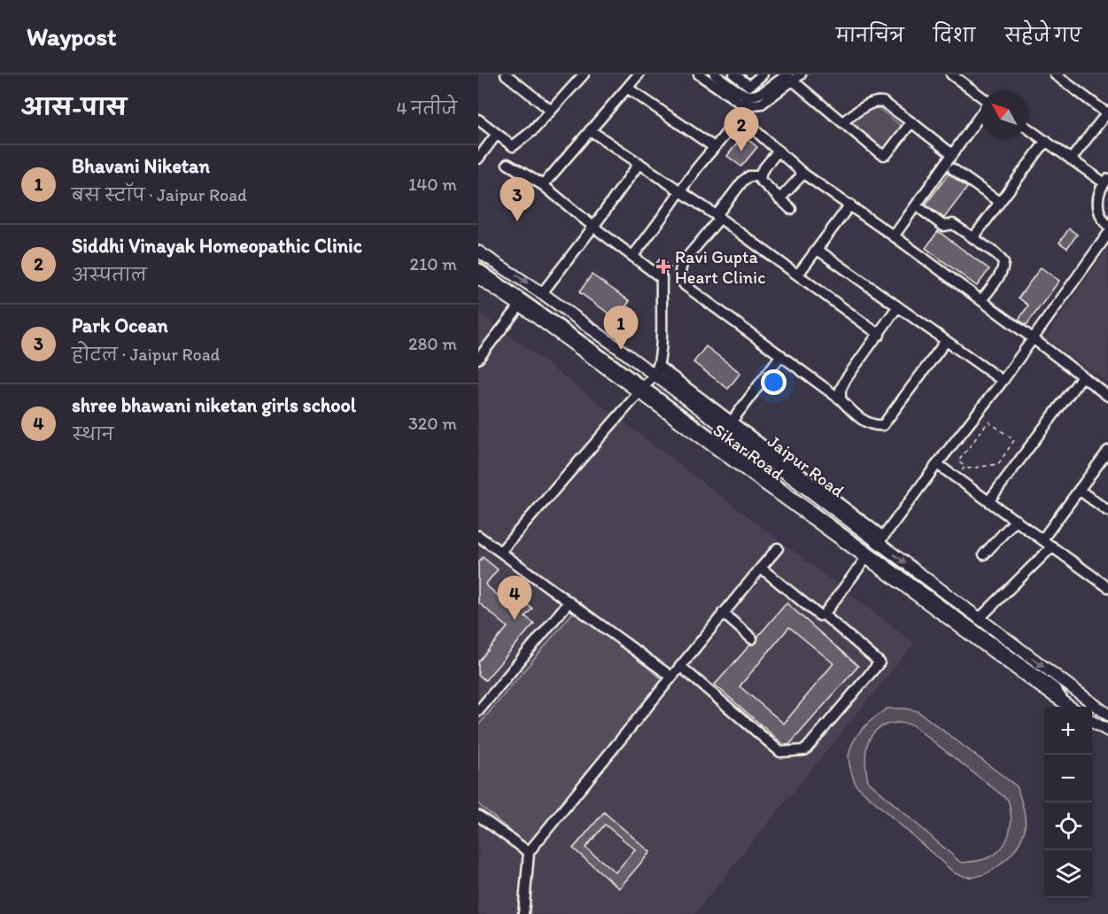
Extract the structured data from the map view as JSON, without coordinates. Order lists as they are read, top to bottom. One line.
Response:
{"streets":{"main road":["Sikar Road","Jaipur Road"]},"one_way":["Jaipur Road"],"places":{"health":["Ravi Gupta Heart Clinic"]},"north":"top left","page":{"header":"Waypost","nav":["मानचित्र","दिशा","सहेजे गए"],"heading":["आस-पास","4 नतीजे"],"pins":["2","3","1","4"],"list":[{"mark":"1","name":"Bhavani Niketan","note":"बस स्टॉप · Jaipur Road","value":"140 m"},{"mark":"2","name":"Siddhi Vinayak Homeopathic Clinic","note":"अस्पताल","value":"210 m"},{"mark":"3","name":"Park Ocean","note":"होटल · Jaipur Road","value":"280 m"},{"mark":"4","name":"shree bhawani niketan girls school","note":"स्थान","value":"320 m"}],"map_buttons":["+","−"]}}
